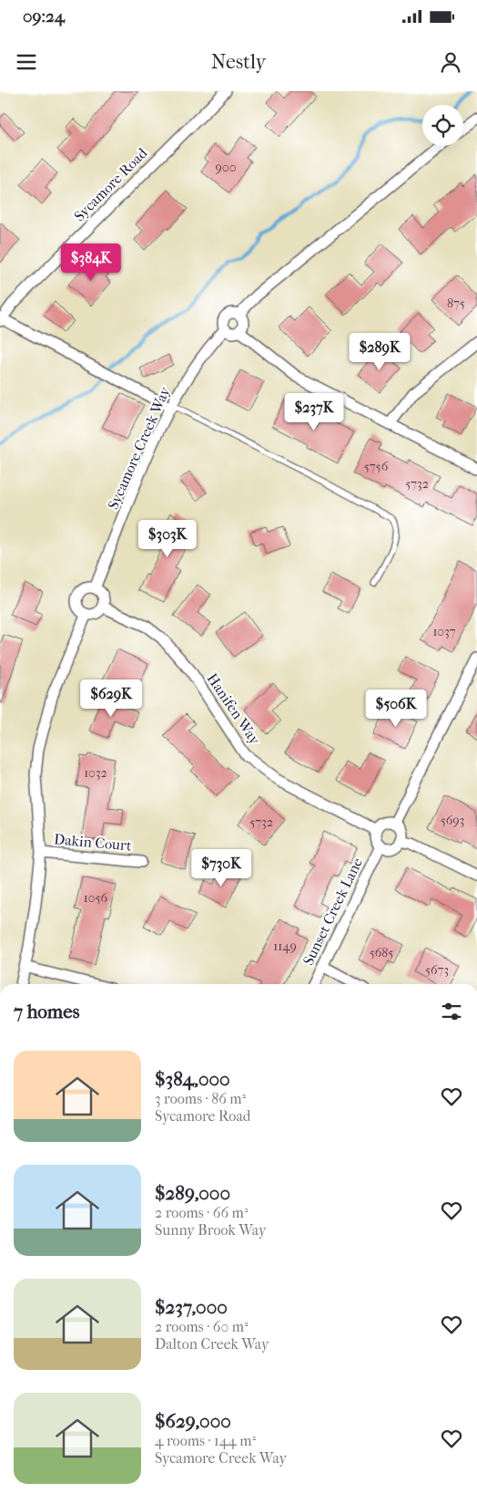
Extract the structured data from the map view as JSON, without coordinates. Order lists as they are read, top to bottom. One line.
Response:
{"streets":{"street":["Sycamore Road","Sycamore Creek Way","Hanifen Way","Dakin Court","Sunset Creek Lane"]},"crossings":[["Sycamore Creek Way","Hanifen Way"],["Hanifen Way","Sunset Creek Lane"]],"house_numbers":["900","875","5756","5732","1037","1032","5693","5732","1056","1149","5685","5673"],"page":{"status":"09:24","header":"Nestly","price":["$384K","$289K","$237K","$303K","$629K","$506K","$730K"],"heading":"7 homes","list":[{"name":"$384,000","note":"3 rooms · 86 m² · Sycamore Road"},{"name":"$289,000","note":"2 rooms · 66 m² · Sunny Brook Way"},{"name":"$237,000","note":"2 rooms · 60 m² · Dalton Creek Way"},{"name":"$629,000","note":"4 rooms · 144 m² · Sycamore Creek Way"}]}}
